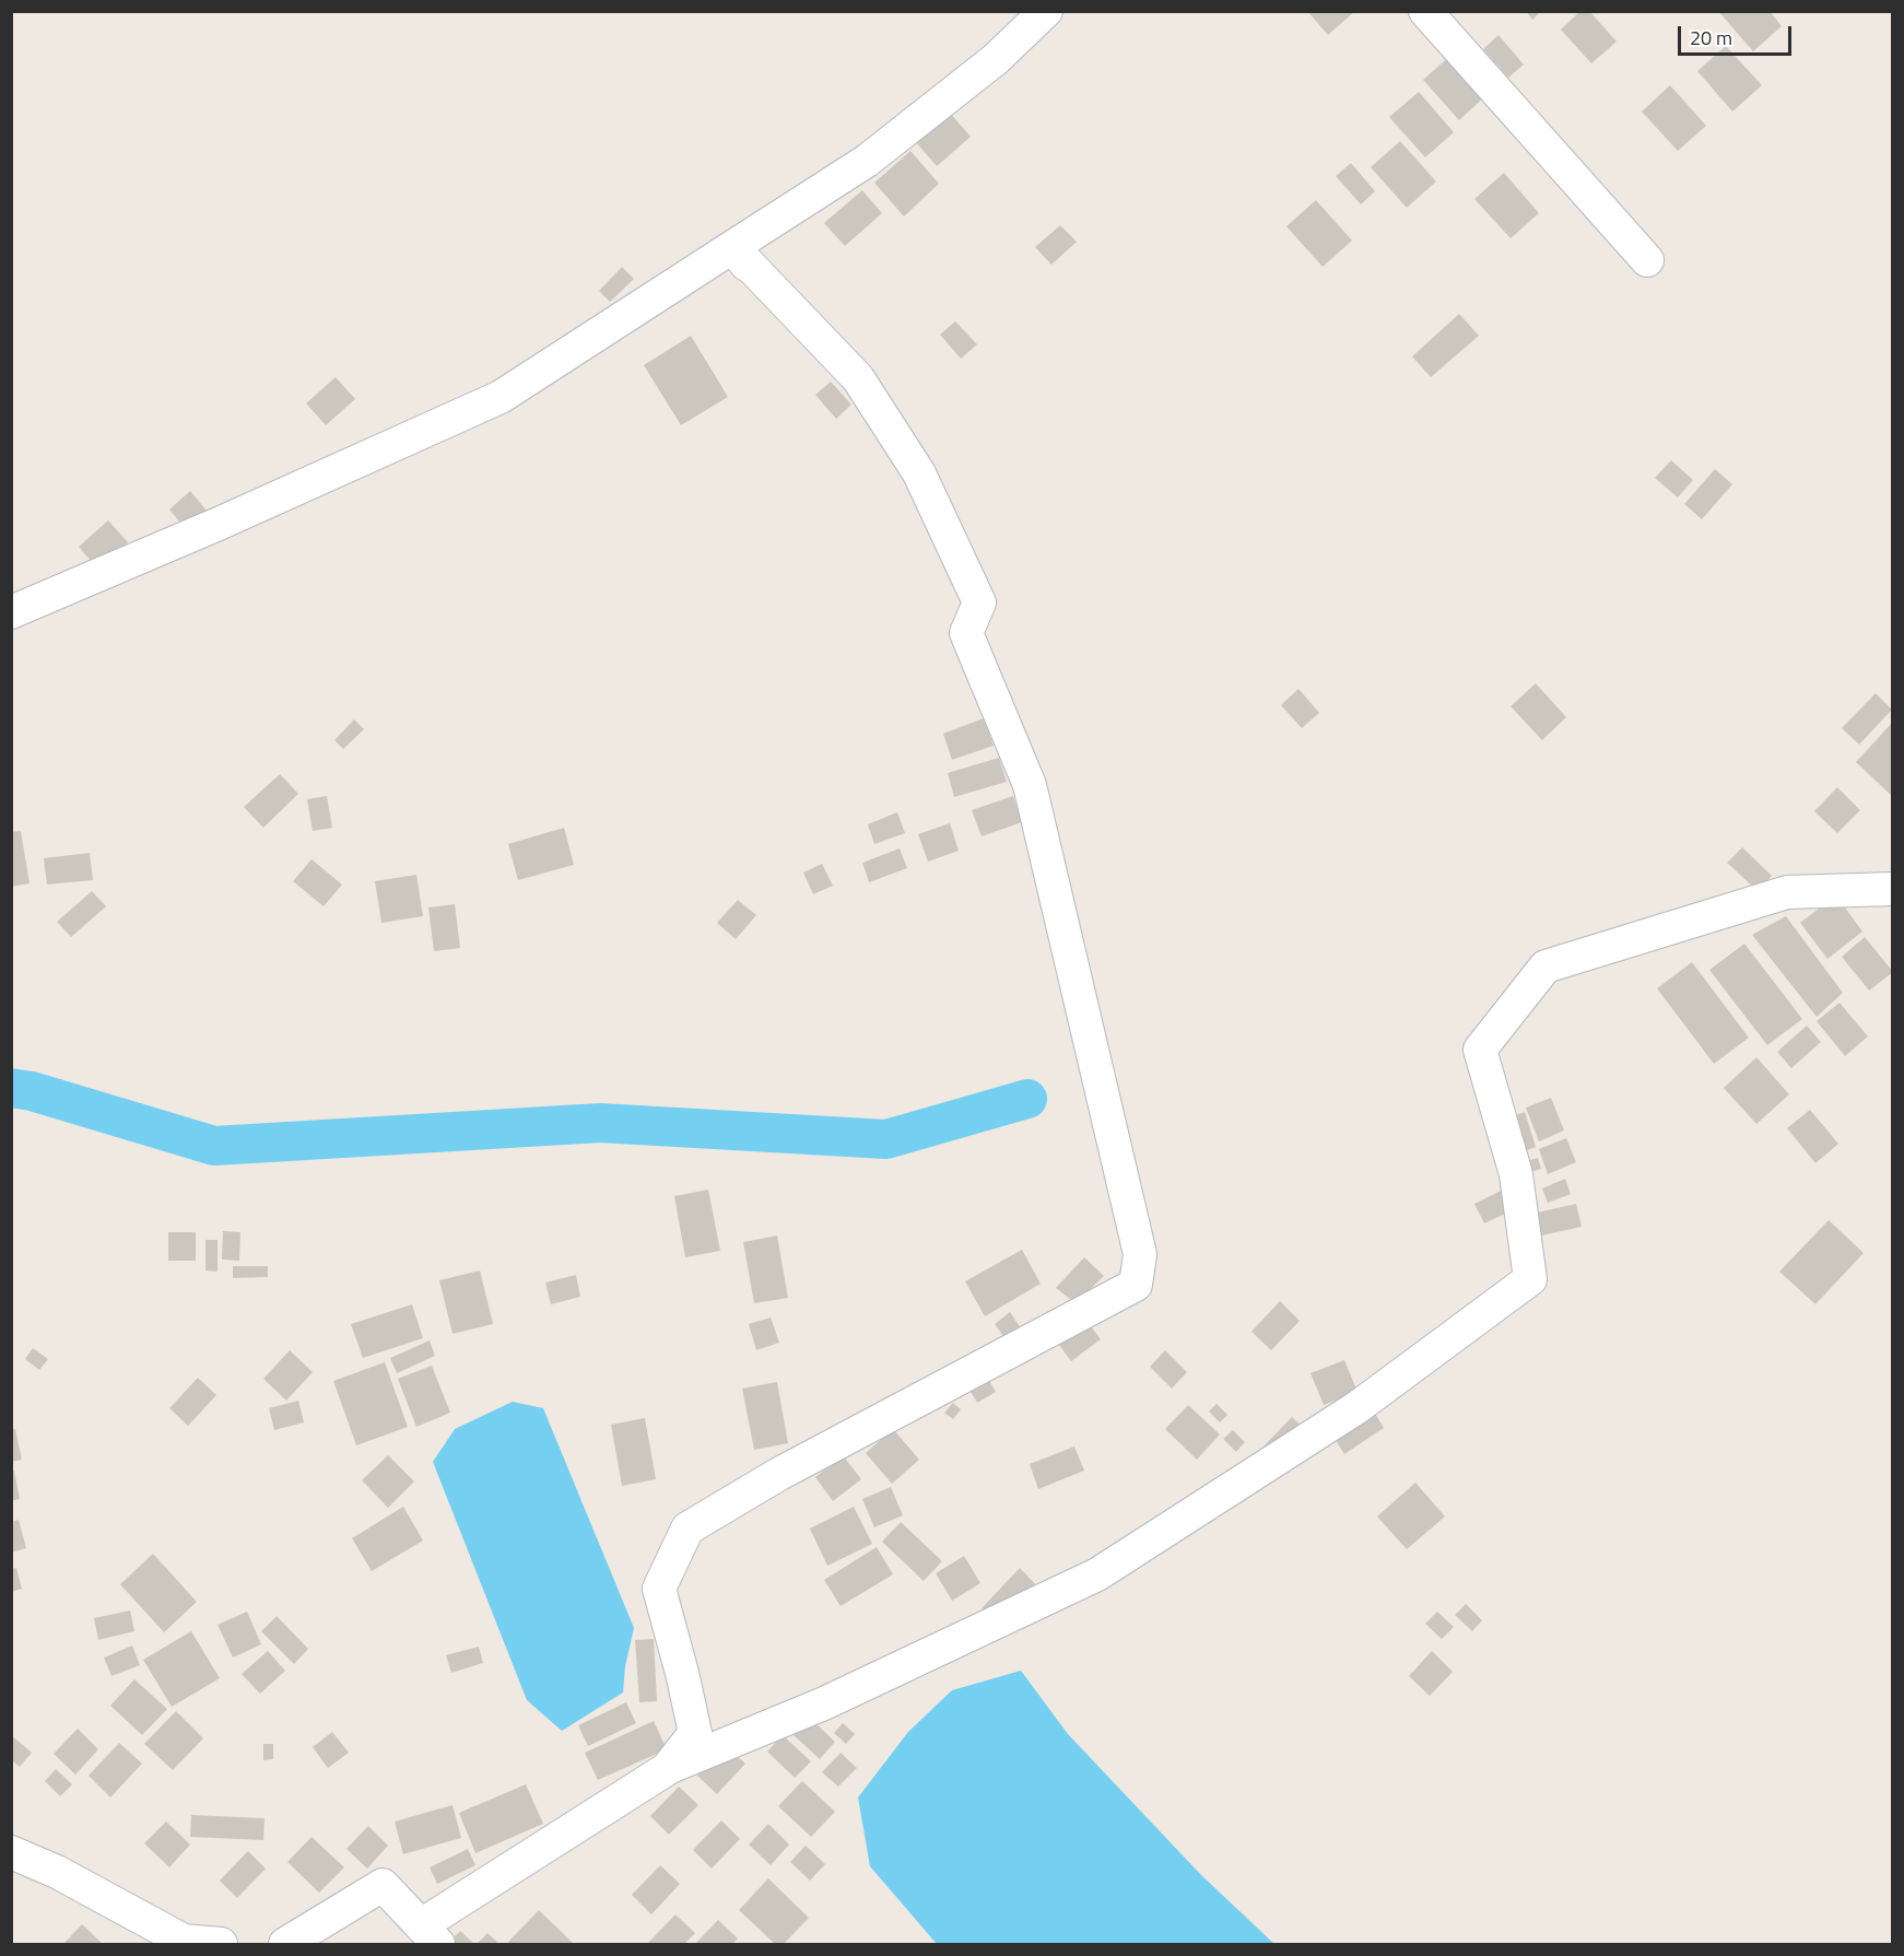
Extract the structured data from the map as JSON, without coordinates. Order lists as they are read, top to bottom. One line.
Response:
{"scale_bar":"20 m"}
